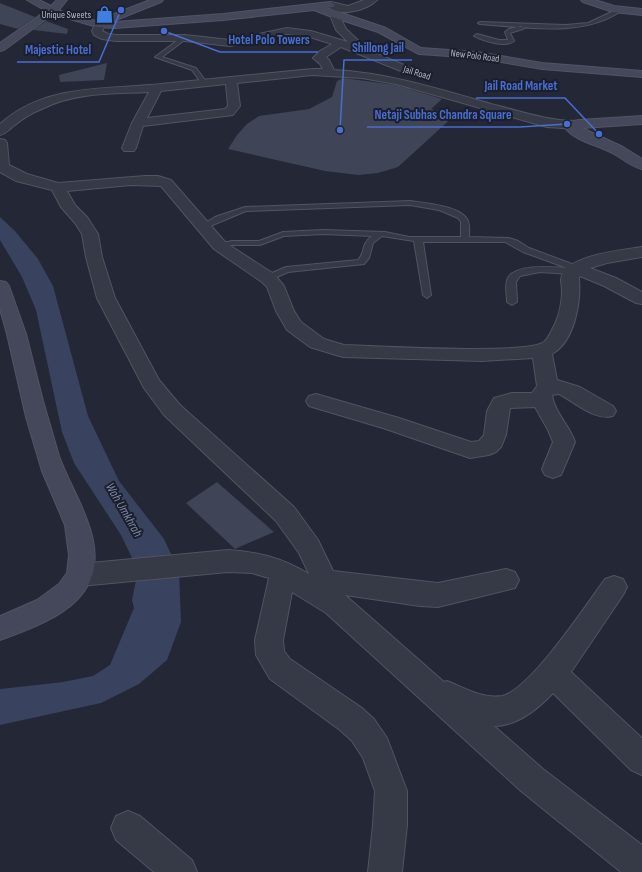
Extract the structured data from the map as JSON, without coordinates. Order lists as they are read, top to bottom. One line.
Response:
{"streets":{"street":["New Polo Road","Jail Road"]},"water":["Wah Umkhrah"],"places":{"other":["Majestic Hotel","Hotel Polo Towers","Netaji Subhas Chandra Square","Shillong Jail","Jail Road Market"],"shop":["Unique Sweets"]}}
